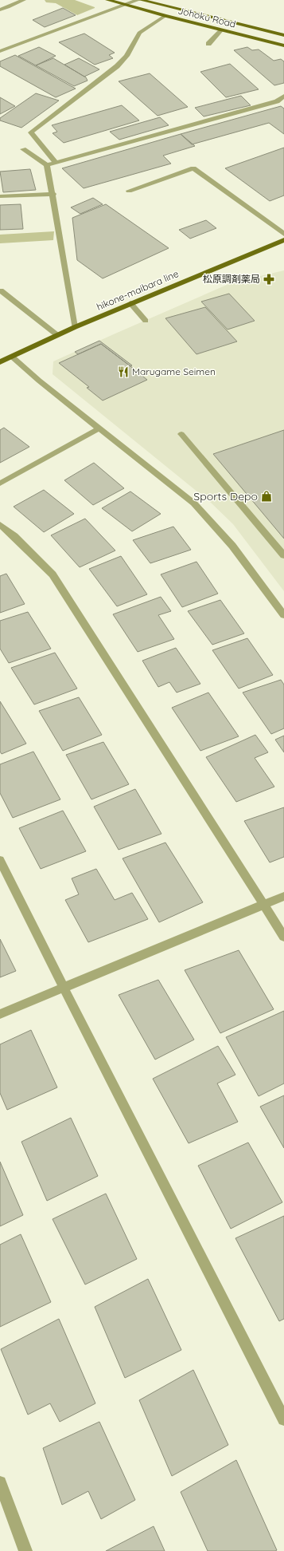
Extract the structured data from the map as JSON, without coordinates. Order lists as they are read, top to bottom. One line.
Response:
{"streets":{"main road":["Johoku Road","hikone-maibara line"]},"places":{"pharmacy":["松原調剤薬局"],"restaurant":["Marugame Seimen"],"shop":["Sports Depo"]}}
